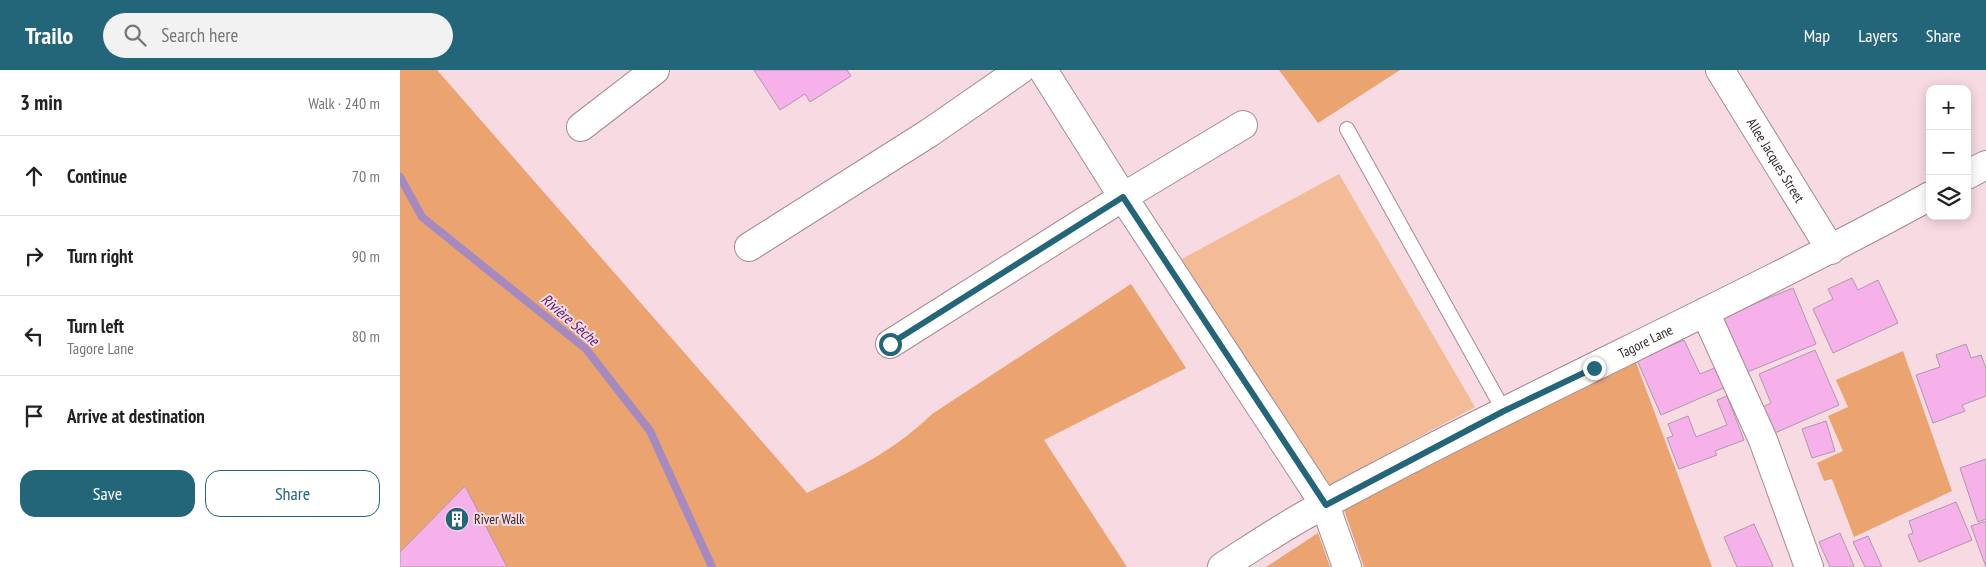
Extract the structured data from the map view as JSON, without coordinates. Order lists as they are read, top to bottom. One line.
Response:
{"streets":{"street":["Allee Jacques Street","Tagore Lane"]},"crossings":[["Allee Jacques Street","Tagore Lane"]],"water":["Rivière Sèche"],"places":{"building":["River Walk"]},"page":{"header":"Trailo","search":"Search here","nav":["Map","Layers","Share"],"heading":["3 min","Walk · 240 m"],"map_buttons":["+","−"],"list":[["Continue","70 m"],["Turn right","90 m"],["Turn left","Tagore Lane","80 m"],"Arrive at destination"],"buttons":["Save","Share"]}}
